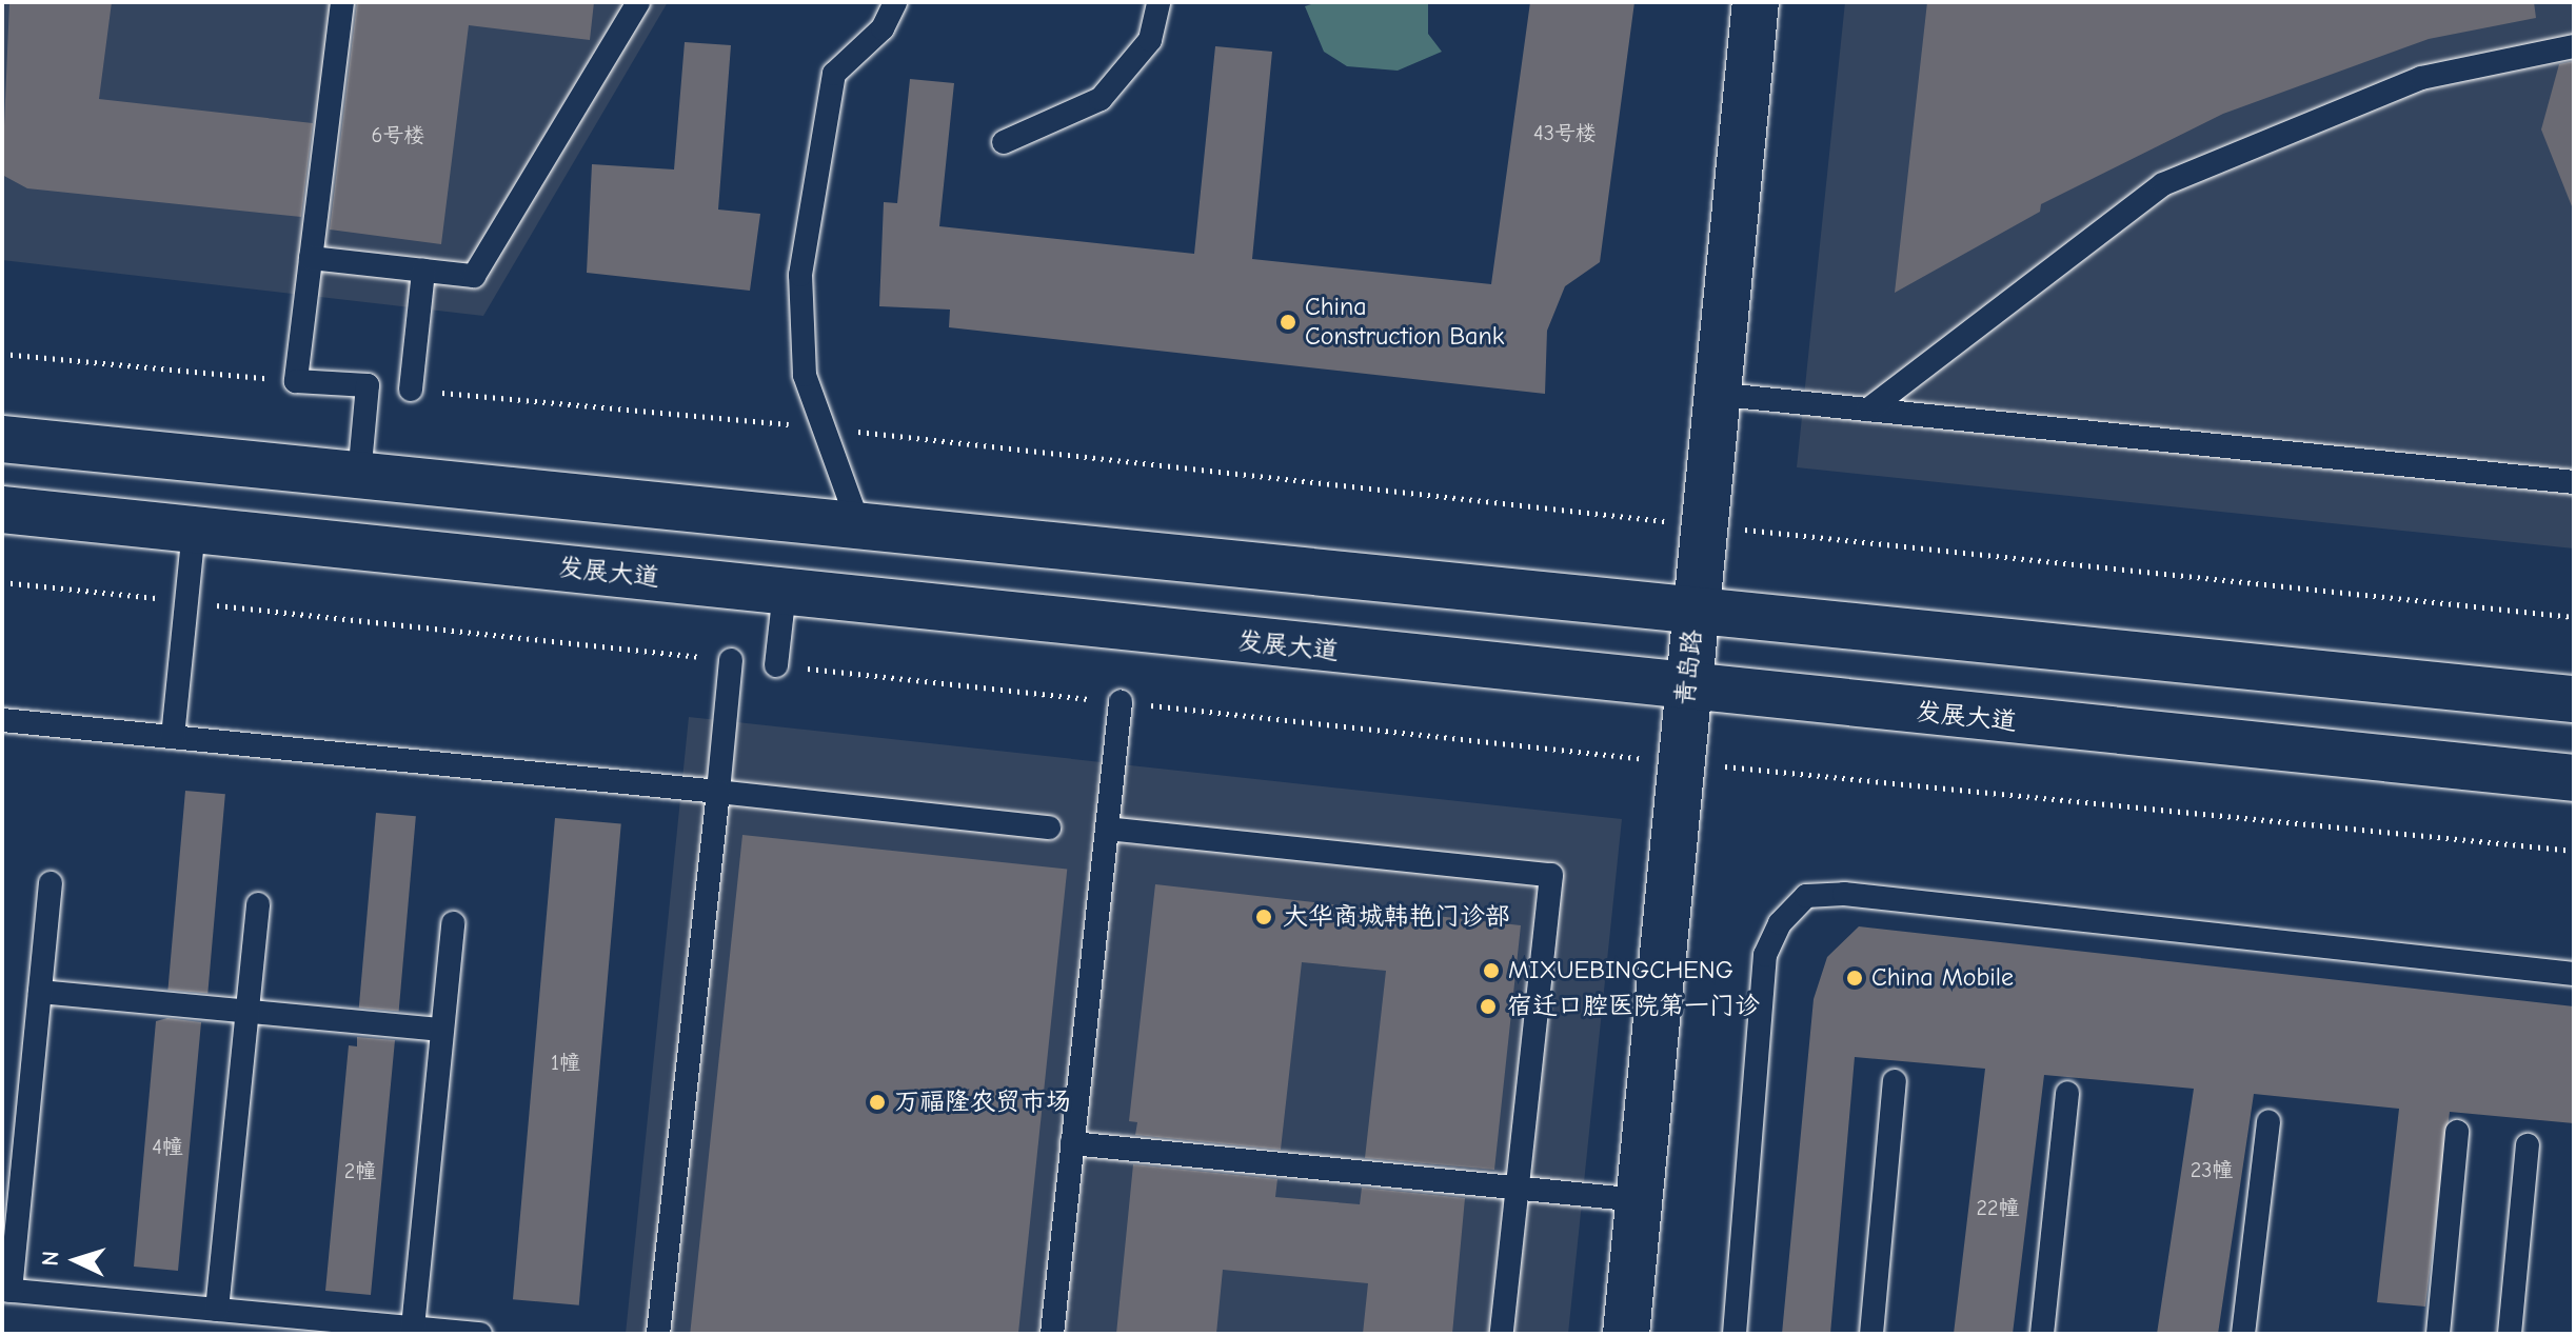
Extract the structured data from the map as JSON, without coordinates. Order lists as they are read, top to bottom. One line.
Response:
{"streets":{"main road":["发展大道","青岛路"]},"crossings":[["发展大道","青岛路"]],"places":["China Construction Bank","大华商城韩艳门诊部","MIXUEBINGCHENG","China Mobile","宿迁口腔医院第一门诊","万福隆农贸市场"],"house_numbers":["43号楼","6号楼","1幢","4幢","23幢","2幢","22幢"],"north":"left"}
